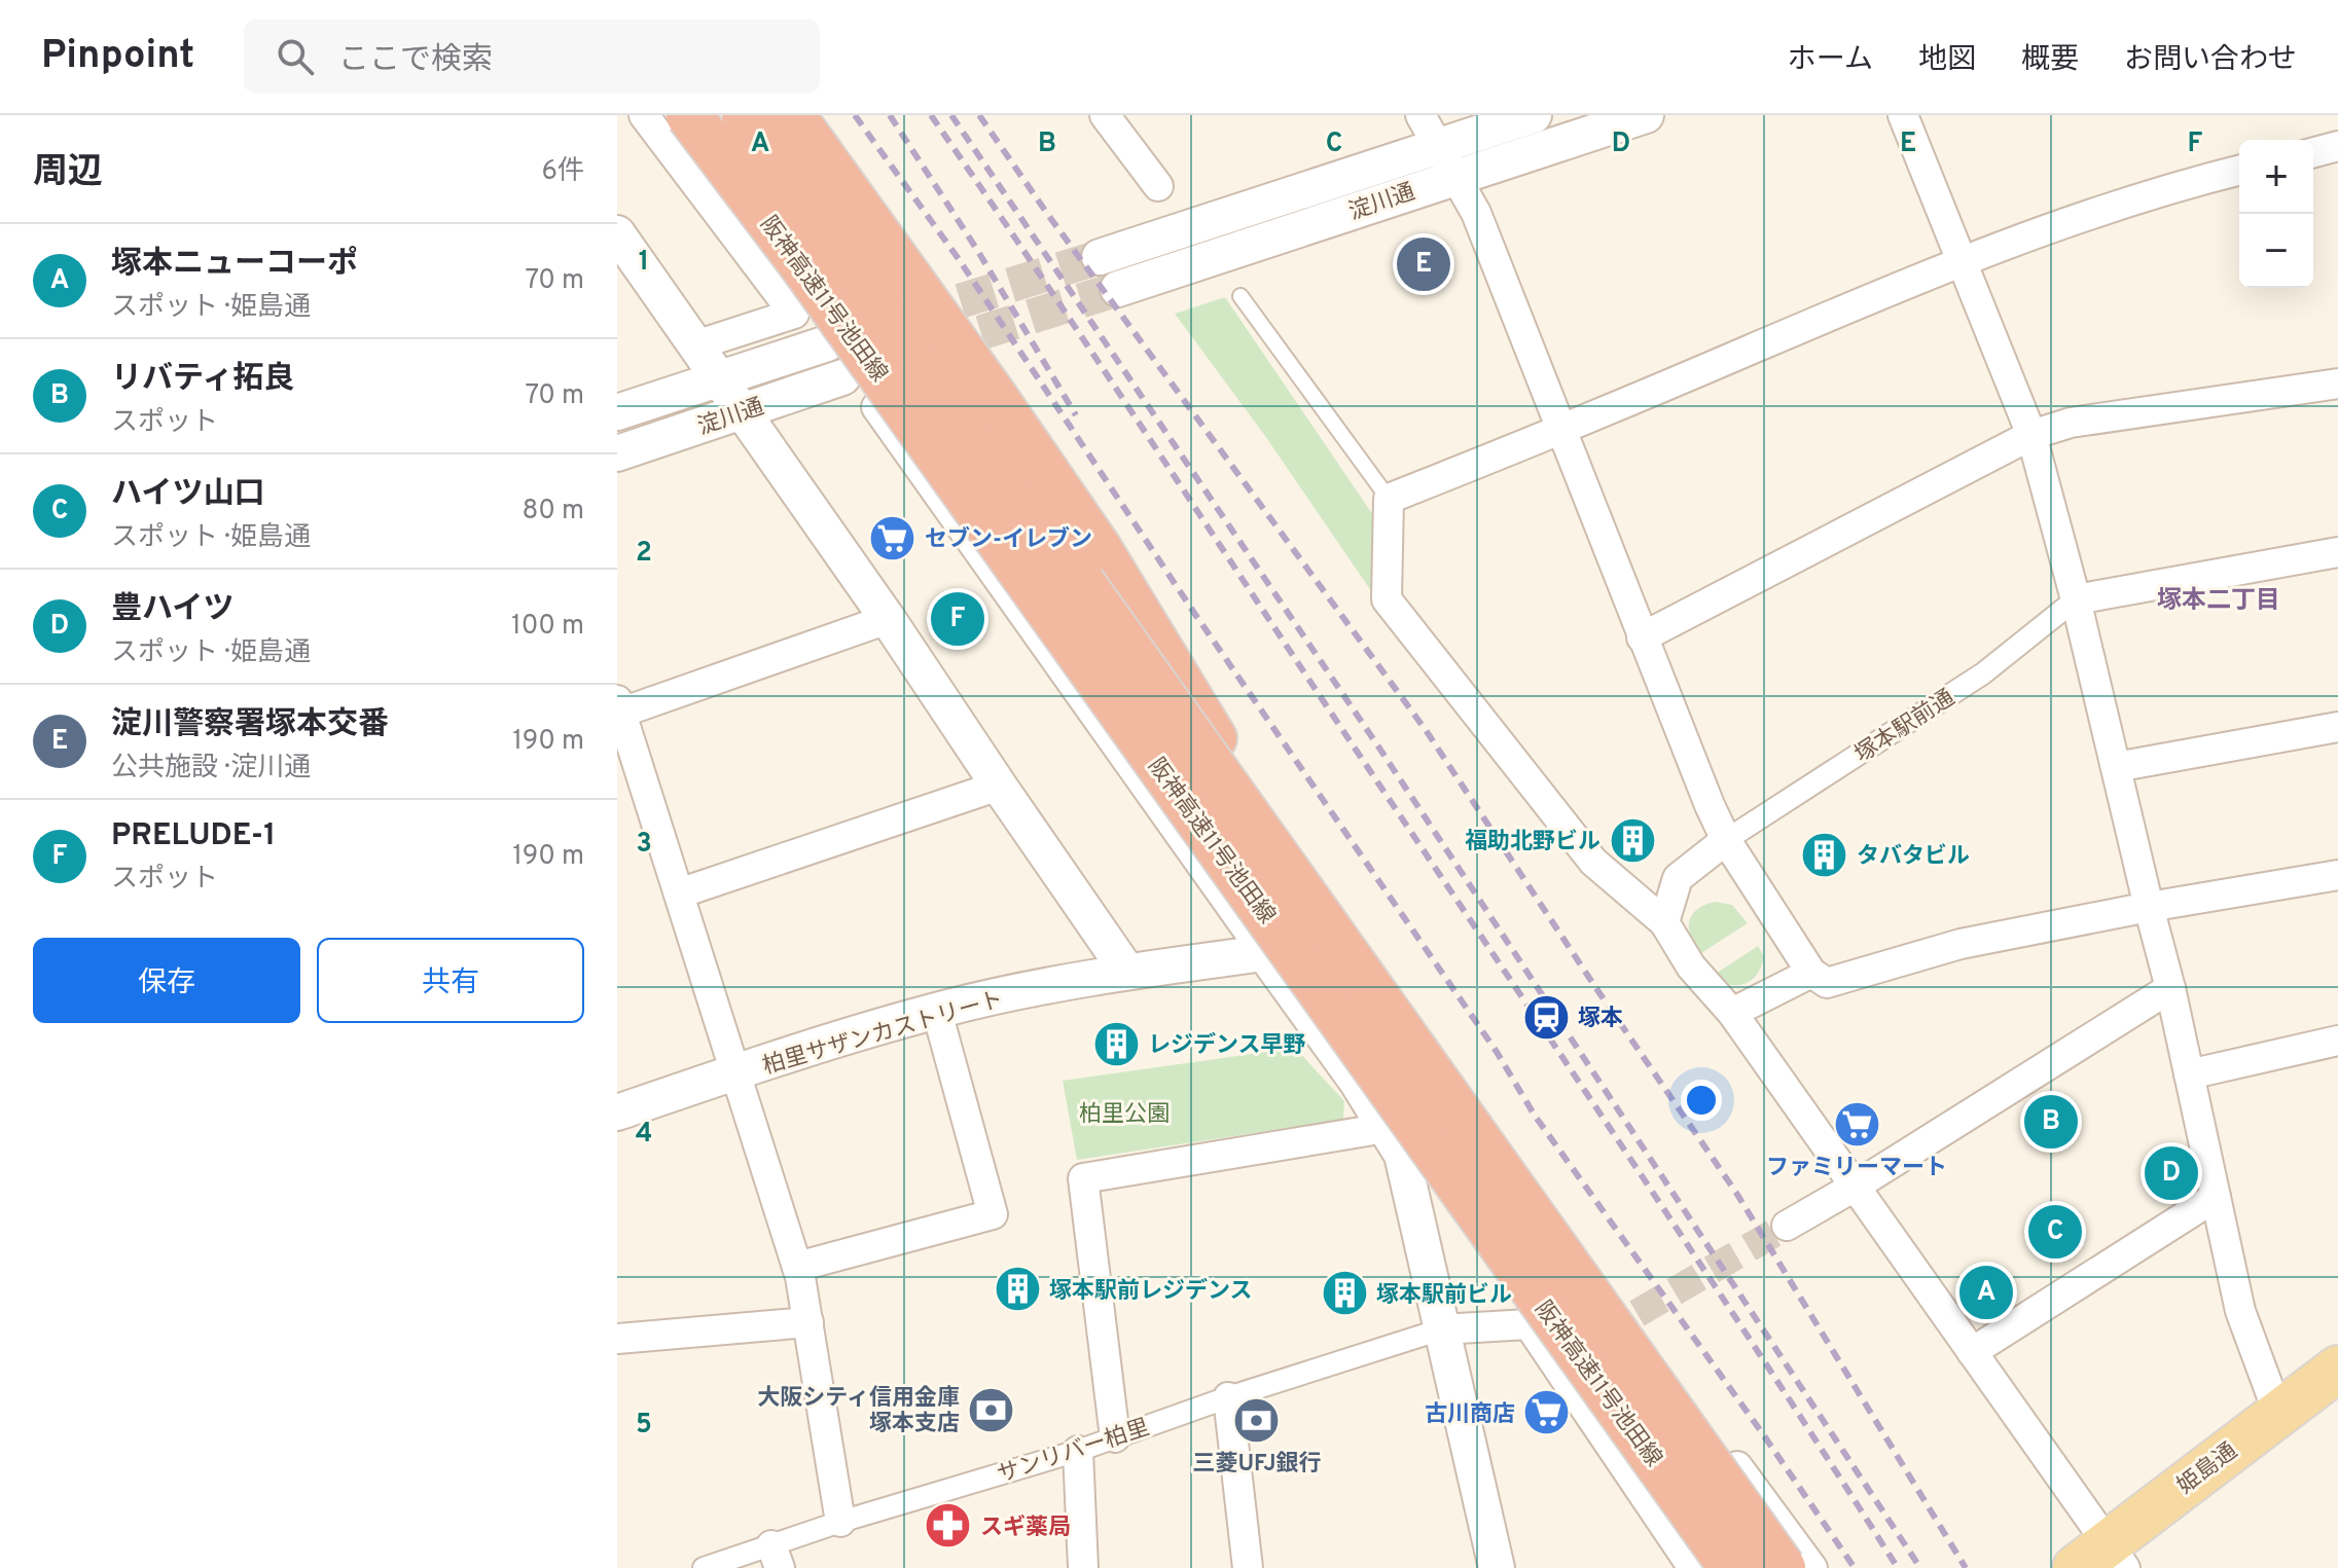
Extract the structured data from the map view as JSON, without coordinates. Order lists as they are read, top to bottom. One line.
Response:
{"streets":{"highway":["阪神高速11号池田線"],"main road":["姫島通"],"street":["淀川通","塚本駅前通","柏里サザンカストリート","サンリバー柏里"]},"districts":["塚本二丁目"],"parks":["柏里公園"],"places":{"supermarket":["セブン-イレブン","ファミリーマート","古川商店"],"building":["福助北野ビル","タバタビル","レジデンス早野","塚本駅前レジデンス","塚本駅前ビル"],"station":["塚本"],"bank":["大阪シティ信用金庫 塚本支店","三菱UFJ銀行"],"pharmacy":["スギ薬局"]},"page":{"header":"Pinpoint","search":"ここで検索","nav":["ホーム","地図","概要","お問い合わせ"],"heading":["周辺","6件"],"map_buttons":["+","−"],"list":[{"mark":"A","name":"塚本ニューコーポ","note":"スポット · 姫島通","value":"70 m"},{"mark":"B","name":"リバティ拓良","note":"スポット","value":"70 m"},{"mark":"C","name":"ハイツ山口","note":"スポット · 姫島通","value":"80 m"},{"mark":"D","name":"豊ハイツ","note":"スポット · 姫島通","value":"100 m"},{"mark":"E","name":"淀川警察署塚本交番","note":"公共施設 · 淀川通","value":"190 m"},{"mark":"F","name":"PRELUDE-1","note":"スポット","value":"190 m"}],"pins":["E","F","B","D","C","A"],"buttons":["保存","共有"]},"grid":{"columns":["A","B","C","D","E","F"],"rows":["1","2","3","4","5"]}}
